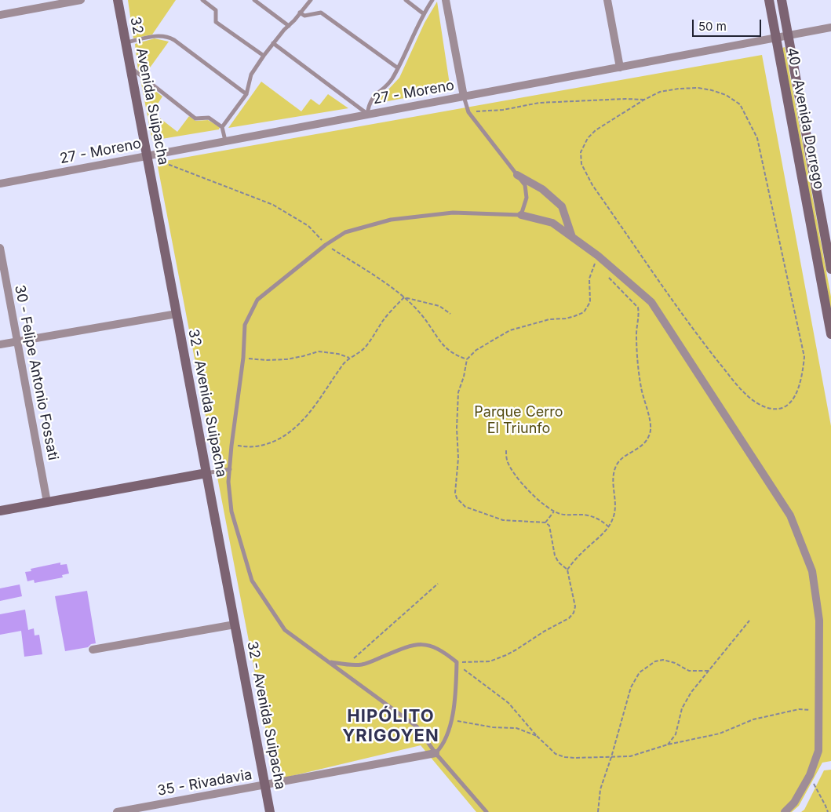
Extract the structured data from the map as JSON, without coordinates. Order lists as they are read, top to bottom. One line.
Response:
{"streets":{"street":["32 - Avenida Suipacha","27 - Moreno","40 - Avenida Dorrego","30 - Felipe Antonio Fossati","35 - Rivadavia"]},"crossings":[["32 - Avenida Suipacha","27 - Moreno"],["32 - Avenida Suipacha","35 - Rivadavia"],["27 - Moreno","40 - Avenida Dorrego"]],"districts":["HIPÓLITO YRIGOYEN"],"parks":["Parque Cerro El Triunfo"],"scale_bar":"50 m"}
